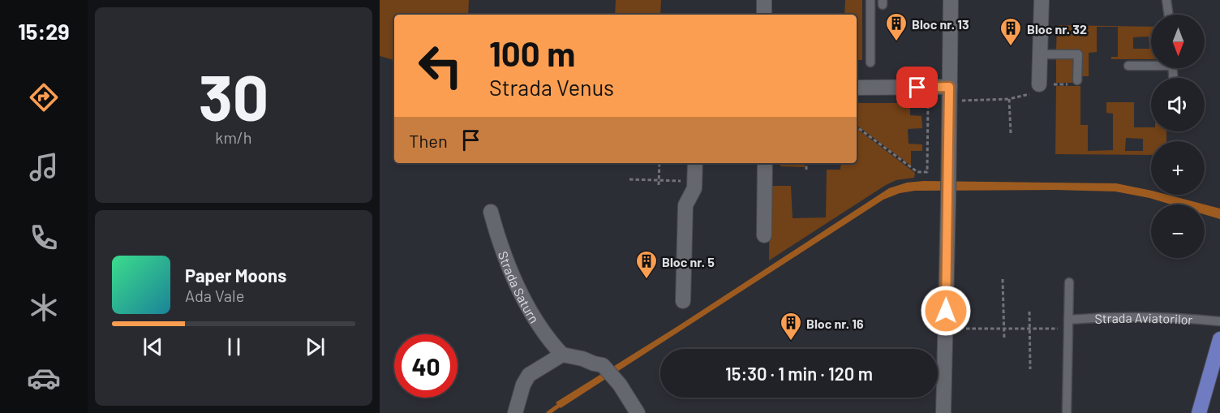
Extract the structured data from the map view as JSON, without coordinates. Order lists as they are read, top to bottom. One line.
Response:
{"streets":{"street":["Strada Saturn"],"lane":["Strada Aviatorilor"]},"places":{"building":["Bloc nr. 13","Bloc nr. 32","Bloc nr. 5","Bloc nr. 16"]},"north":"bottom","page":{"tabs":"15:29","tile":["30","km/h"],"map_buttons":["+","−"],"turn":["100 m","Strada Venus"],"then":"Then","song":["Paper Moons","Ada Vale"],"limit":"40","trip":"15:30 · 1 min · 120 m"}}
